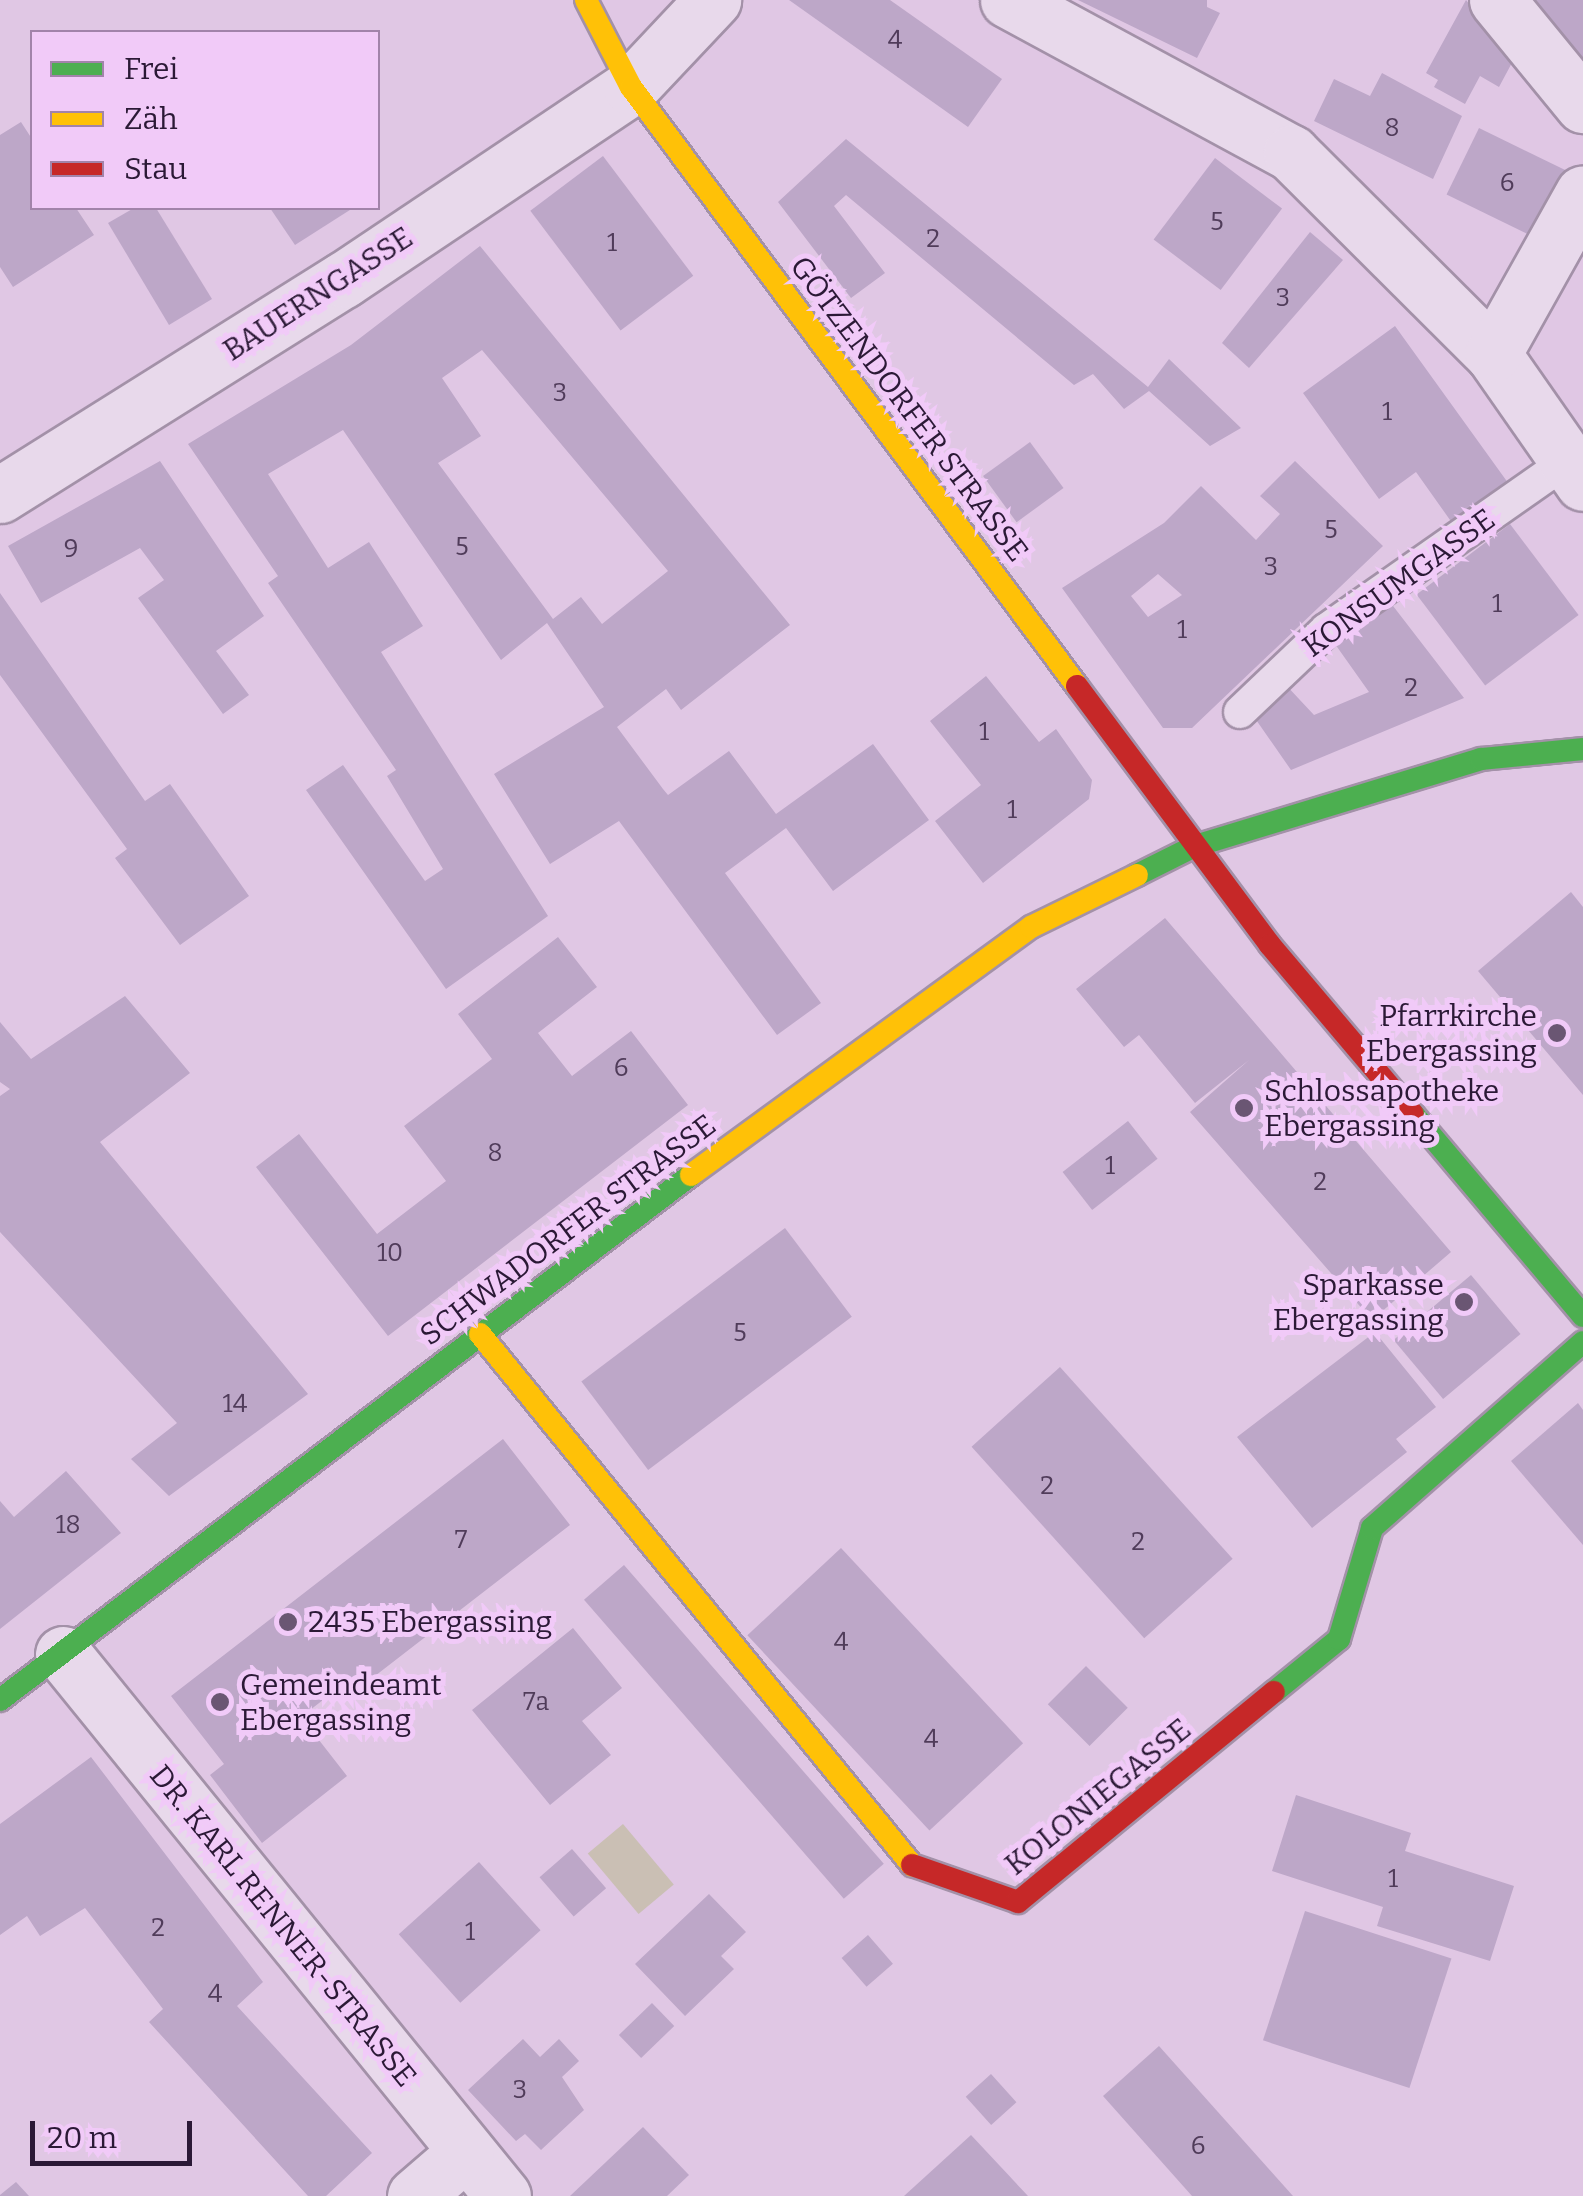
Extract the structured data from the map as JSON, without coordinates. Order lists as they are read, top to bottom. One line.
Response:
{"streets":{"main road":["GÖTZENDORFER STRASSE","SCHWADORFER STRASSE","KOLONIEGASSE"],"street":["BAUERNGASSE","DR. KARL RENNER-STRASSE"],"lane":["KONSUMGASSE"]},"crossings":[["BAUERNGASSE","GÖTZENDORFER STRASSE"],["GÖTZENDORFER STRASSE","SCHWADORFER STRASSE"],["SCHWADORFER STRASSE","KOLONIEGASSE"],["SCHWADORFER STRASSE","DR. KARL RENNER-STRASSE"]],"places":["Pfarrkirche Ebergassing","Schlossapotheke Ebergassing","Sparkasse Ebergassing","2435 Ebergassing","Gemeindeamt Ebergassing"],"house_numbers":["4","8","6","5","2","1","3","3","1","5","5","9","3","1","1","2","1","1","6","8","1","2","10","5","14","2","18","7","2","4","7a","4","1","2","1","4","3","6"],"legend":["Frei","Zäh","Stau"],"scale_bar":"20 m"}
